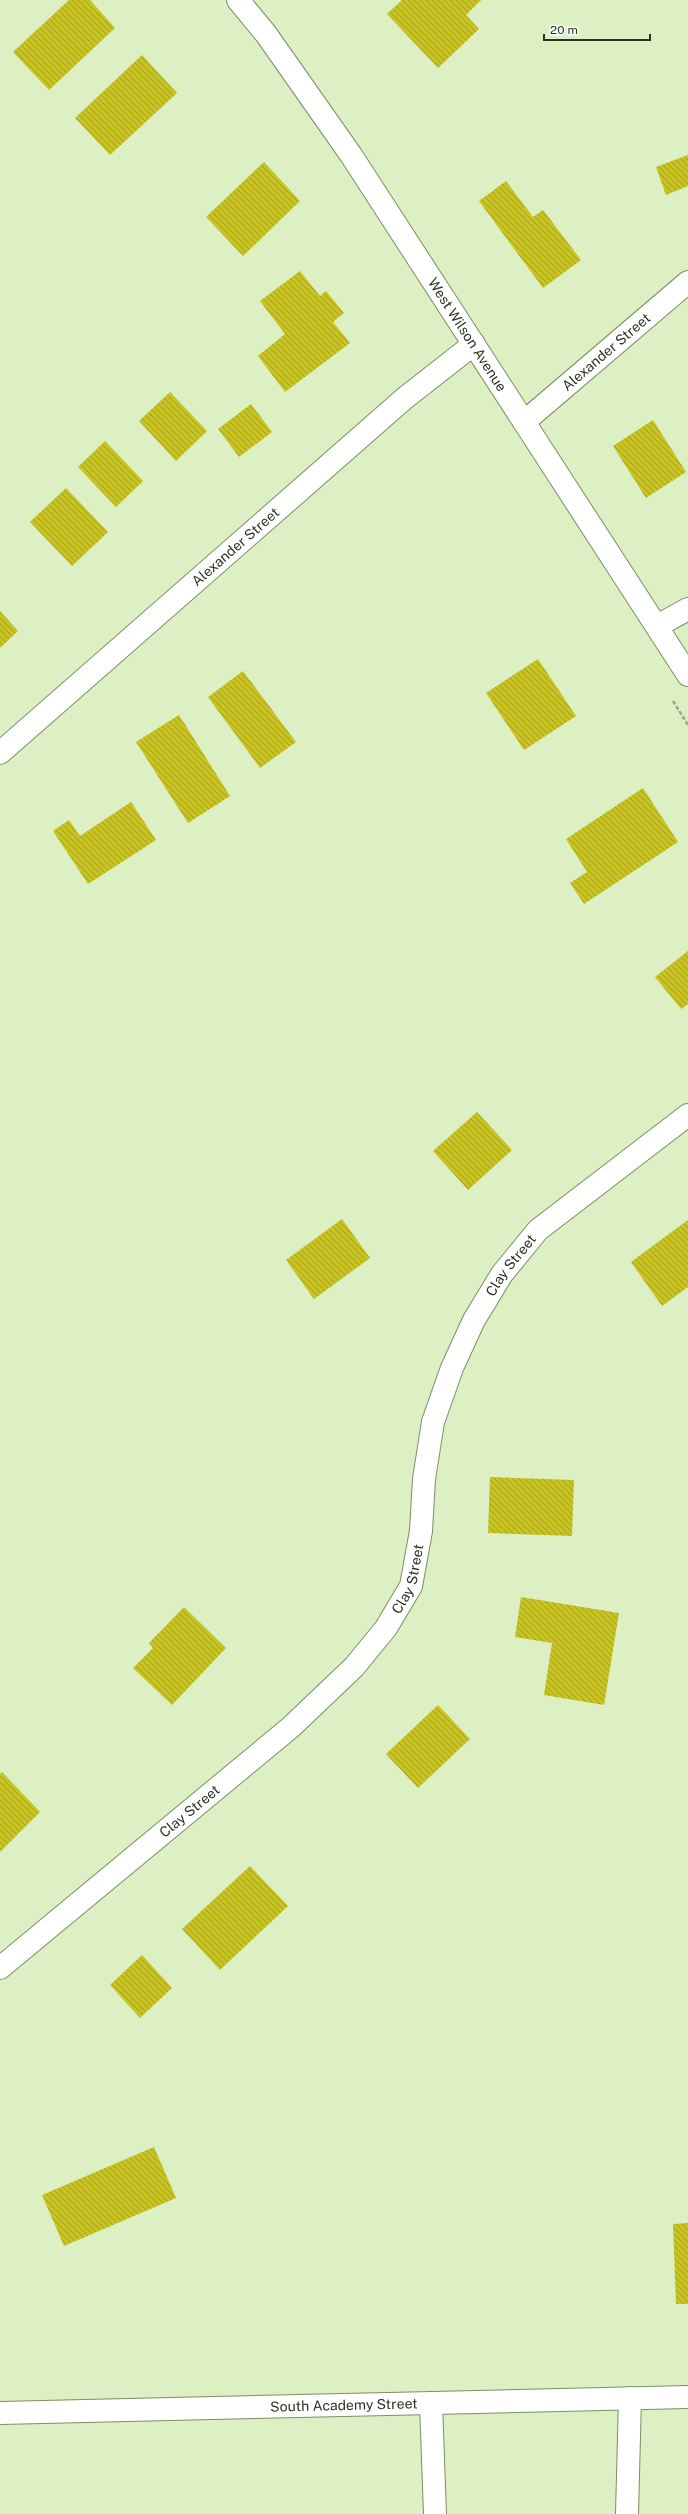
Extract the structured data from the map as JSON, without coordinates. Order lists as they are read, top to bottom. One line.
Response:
{"streets":{"street":["West Wilson Avenue","Alexander Street","Clay Street","South Academy Street"]},"crossings":[["West Wilson Avenue","Alexander Street"]],"scale_bar":"20 m"}
